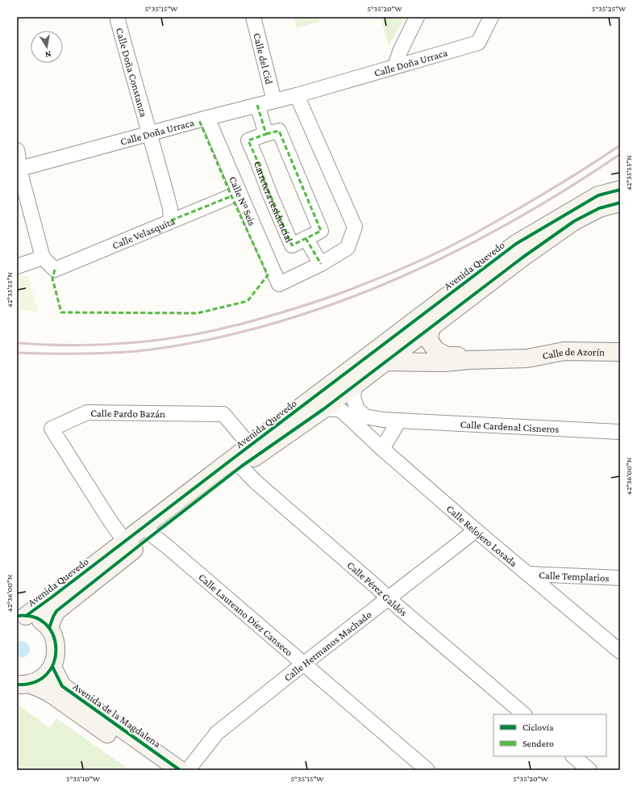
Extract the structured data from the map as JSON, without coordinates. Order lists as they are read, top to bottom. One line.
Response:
{"streets":{"main road":["Avenida Quevedo","Calle de Azorín","Avenida de la Magdalena"],"street":["Calle del Cid","Calle Doña Urraca","Calle Doña Constanza","Carretera residencial","Calle Nº Seis","Calle Velasquita","Calle Pardo Bazán","Calle Cardenal Cisneros","Calle Relojero Losada","Calle Templarios","Calle Pérez Galdós","Calle Laureano Díez Canseco","Calle Hermanos Machado"]},"crossings":[["Calle del Cid","Calle Doña Urraca"],["Calle Doña Urraca","Calle Doña Constanza"],["Calle Doña Urraca","Calle Nº Seis"],["Calle Doña Constanza","Calle Velasquita"],["Avenida Quevedo","Calle de Azorín"],["Avenida Quevedo","Calle Pardo Bazán"],["Avenida Quevedo","Calle Cardenal Cisneros"],["Avenida Quevedo","Calle Relojero Losada"],["Avenida Quevedo","Calle Pérez Galdós"],["Avenida Quevedo","Calle Laureano Díez Canseco"],["Calle Relojero Losada","Calle Templarios"],["Calle Relojero Losada","Calle Hermanos Machado"],["Calle Pérez Galdós","Calle Hermanos Machado"],["Calle Laureano Díez Canseco","Calle Hermanos Machado"]],"legend":["Ciclovía","Sendero"],"north":"bottom","coordinates":["5°35'15\"W","5°35'20\"W","5°35'25\"W","42°35'55\"N","42°36'00\"N","5°35'10\"W"]}
